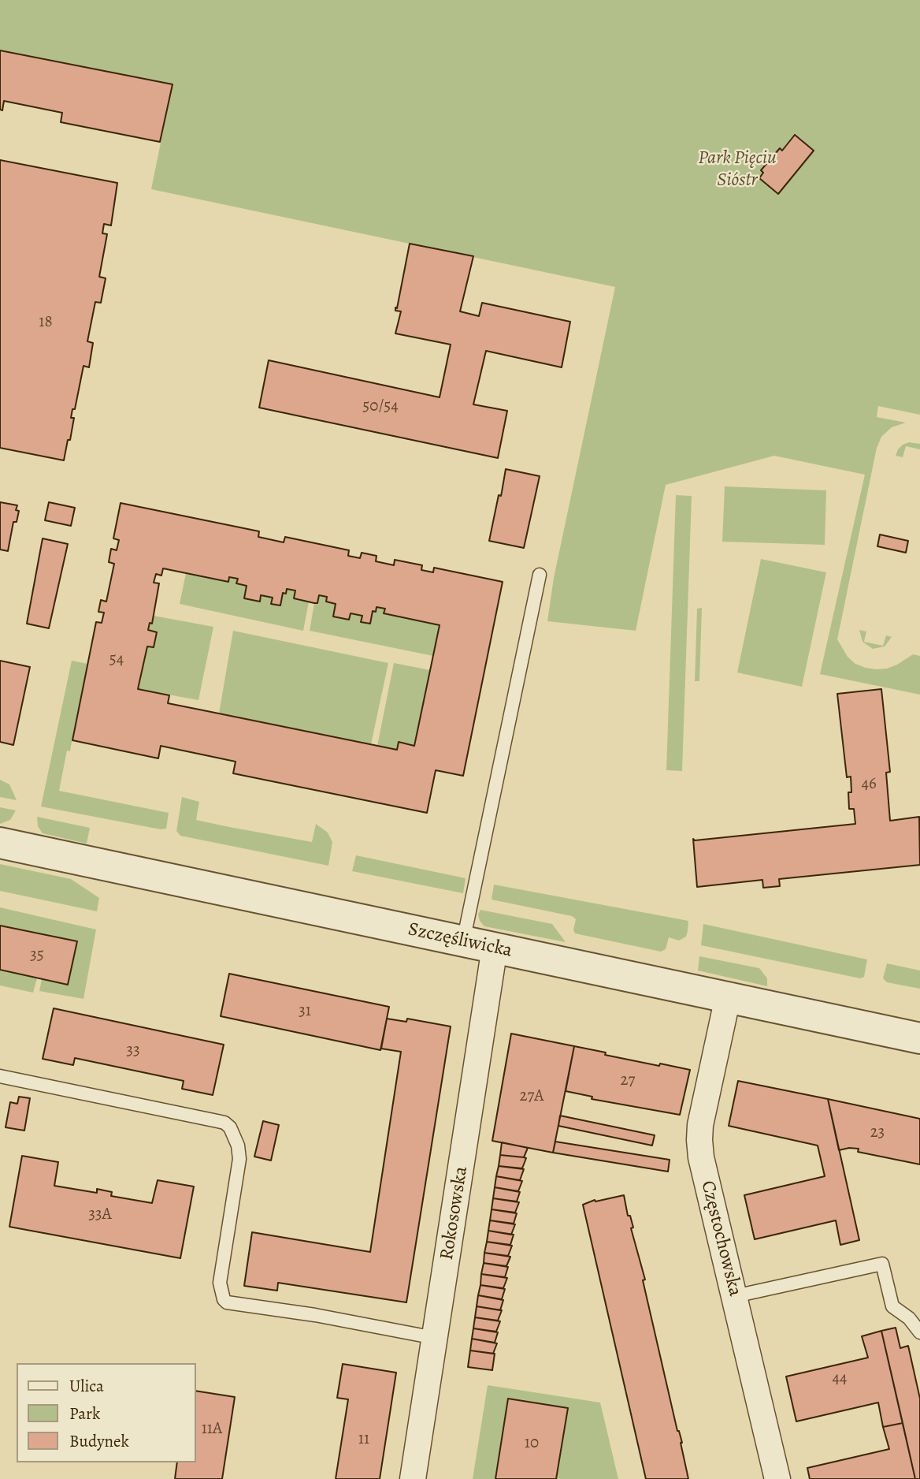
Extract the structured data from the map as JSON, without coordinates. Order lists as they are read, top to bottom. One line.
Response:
{"streets":{"street":["Szczęśliwicka","Rokosowska","Częstochowska"]},"crossings":[["Szczęśliwicka","Rokosowska"],["Szczęśliwicka","Częstochowska"]],"parks":["Park Pięciu Sióstr"],"house_numbers":["18","50/54","54","46","35","31","33","27","27A","23","33A","44","11A","11","10"],"legend":["Ulica","Park","Budynek"]}
